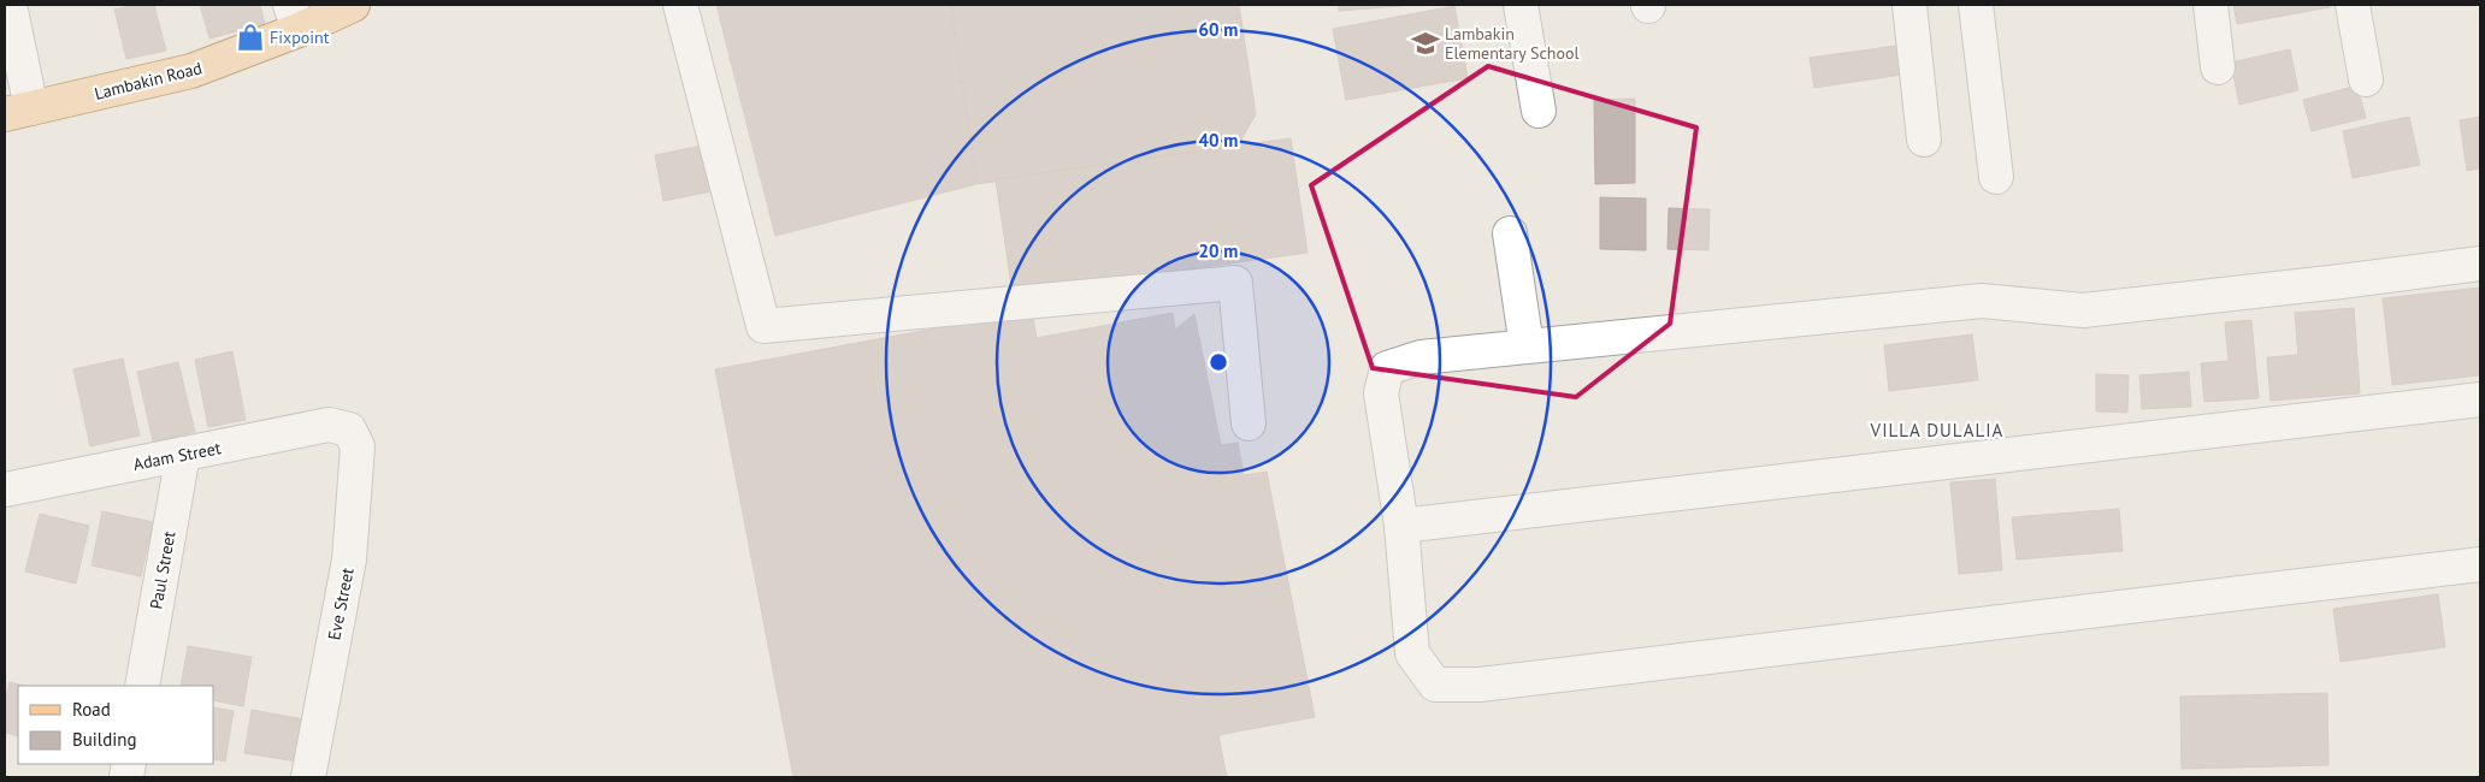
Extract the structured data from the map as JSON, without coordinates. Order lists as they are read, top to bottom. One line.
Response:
{"streets":{"main road":["Lambakin Road"],"street":["Adam Street","Paul Street","Eve Street"]},"crossings":[["Adam Street","Paul Street"],["Adam Street","Eve Street"]],"districts":["VILLA DULALIA"],"places":{"shop":["Fixpoint"],"school or university":["Lambakin Elementary School"]},"legend":["Road","Building"],"rings":["60 m","40 m","20 m"]}
